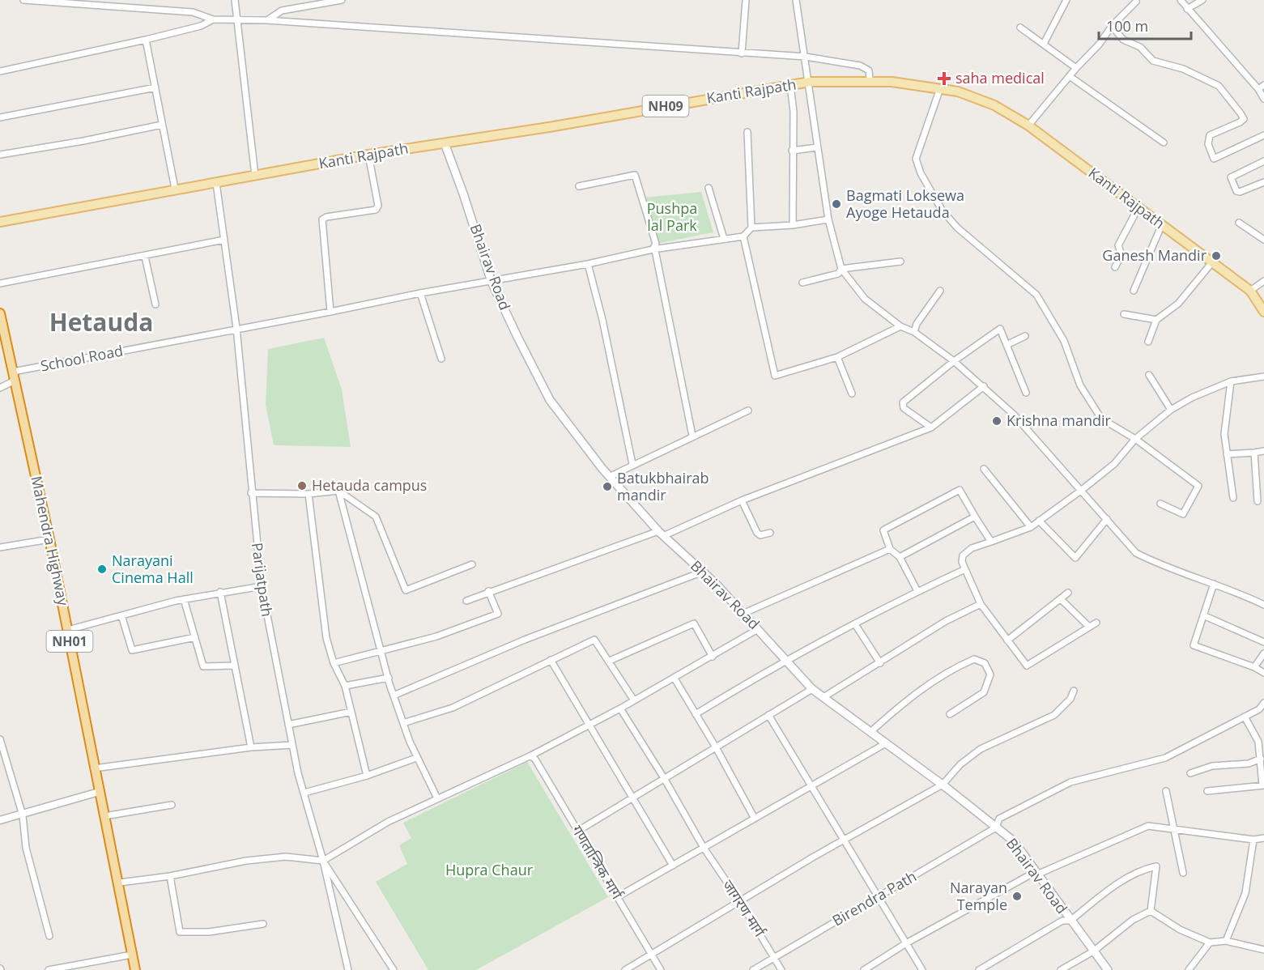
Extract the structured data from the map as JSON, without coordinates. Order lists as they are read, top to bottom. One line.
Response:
{"streets":{"highway":["Mahendra Highway","NH01"],"main road":["Kanti Rajpath","NH09","Bhairav Road"],"street":["School Road","Parijatpath","गणतान्त्रिक मार्ग","Birendra Path","जागरण मार्ग"]},"crossings":[["Kanti Rajpath","Bhairav Road"],["Kanti Rajpath","Parijatpath"],["Bhairav Road","School Road"],["Bhairav Road","Birendra Path"],["School Road","Mahendra Highway"],["School Road","Parijatpath"],["Birendra Path","जागरण मार्ग"]],"districts":["Hetauda"],"parks":["Pushpa lal Park","Hupra Chaur"],"places":{"health":["saha medical"],"other":["Bagmati Loksewa Ayoge Hetauda","Ganesh Mandir","Krishna mandir","Hetauda campus","Batukbhairab mandir","Narayani Cinema Hall","Narayan Temple"]},"scale_bar":"100 m"}
